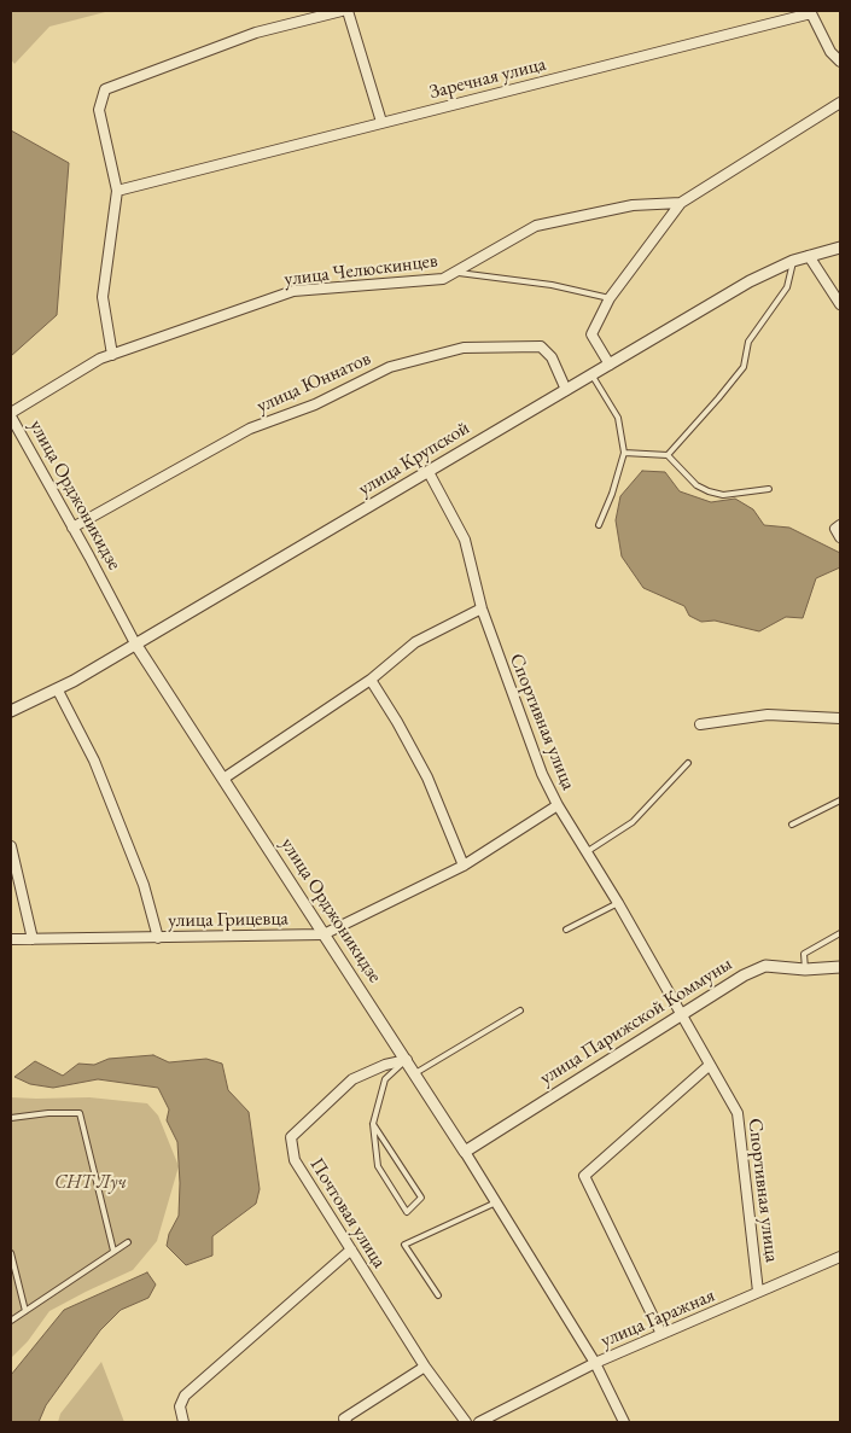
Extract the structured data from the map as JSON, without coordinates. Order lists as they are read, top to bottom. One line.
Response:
{"streets":{"street":["Заречная улица","улица Челюскинцев","улица Юннатов","улица Крупской","улица Орджоникидзе","Спортивная улица","улица Грицевца","улица Парижской Коммуны","Почтовая улица","улица Гаражная"]},"crossings":[["улица Челюскинцев","улица Орджоникидзе"],["улица Юннатов","улица Крупской"],["улица Юннатов","улица Орджоникидзе"],["улица Крупской","улица Орджоникидзе"],["улица Крупской","Спортивная улица"],["улица Орджоникидзе","улица Грицевца"],["улица Орджоникидзе","улица Парижской Коммуны"],["улица Орджоникидзе","Почтовая улица"],["улица Орджоникидзе","улица Гаражная"],["Спортивная улица","улица Грицевца"],["Спортивная улица","улица Парижской Коммуны"],["Спортивная улица","улица Гаражная"]],"parks":["СНТ Луч"]}
